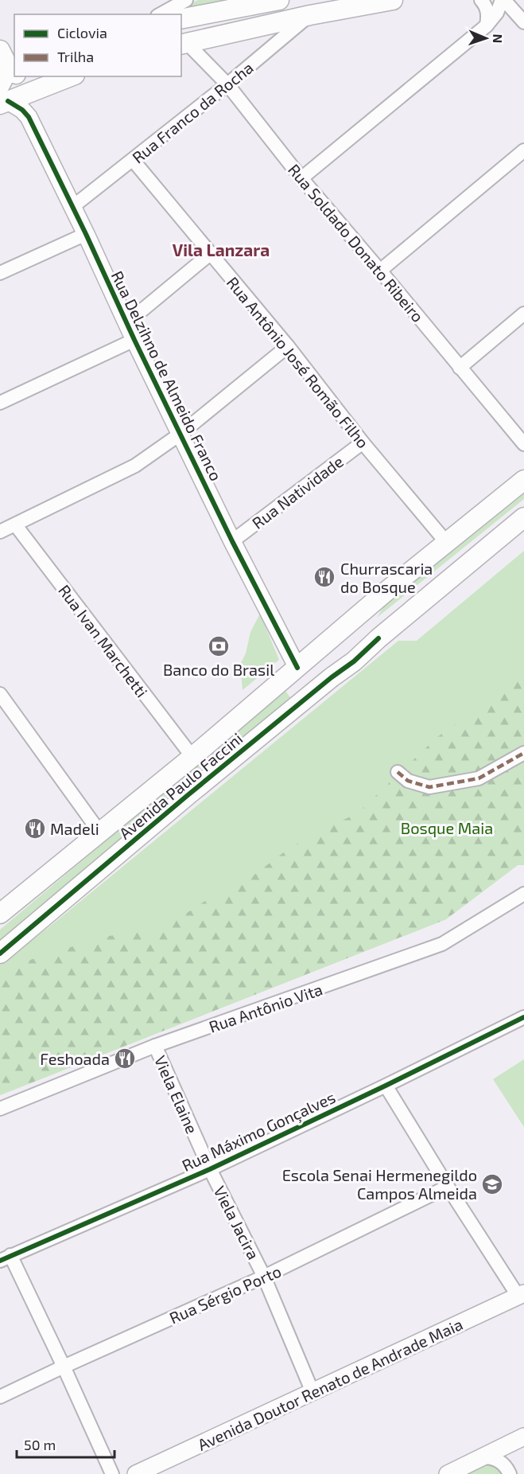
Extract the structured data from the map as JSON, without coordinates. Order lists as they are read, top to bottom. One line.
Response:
{"streets":{"main road":["Avenida Paulo Faccini"],"street":["Rua Franco da Rocha","Rua Soldado Donato Ribeiro","Rua Antônio José Romão Filho","Rua Delzihno de Almeido Franco","Rua Natividade","Rua Ivan Marchetti","Rua Antônio Vita","Viela Elaine","Rua Máximo Gonçalves","Viela Jacira","Rua Sérgio Porto","Avenida Doutor Renato de Andrade Maia"]},"crossings":[["Rua Franco da Rocha","Rua Soldado Donato Ribeiro"],["Rua Franco da Rocha","Rua Antônio José Romão Filho"],["Rua Franco da Rocha","Rua Delzihno de Almeido Franco"],["Rua Antônio José Romão Filho","Rua Natividade"],["Rua Antônio José Romão Filho","Avenida Paulo Faccini"],["Rua Delzihno de Almeido Franco","Rua Natividade"],["Rua Delzihno de Almeido Franco","Avenida Paulo Faccini"],["Rua Ivan Marchetti","Avenida Paulo Faccini"],["Rua Antônio Vita","Viela Elaine"],["Viela Elaine","Rua Máximo Gonçalves"],["Viela Elaine","Viela Jacira"],["Rua Máximo Gonçalves","Viela Jacira"],["Viela Jacira","Rua Sérgio Porto"],["Viela Jacira","Avenida Doutor Renato de Andrade Maia"]],"districts":["Vila Lanzara"],"parks":["Bosque Maia"],"places":{"restaurant":["Churrascaria do Bosque","Madeli","Feshoada"],"bank":["Banco do Brasil"],"school or university":["Escola Senai Hermenegildo Campos Almeida"]},"legend":["Ciclovia","Trilha"],"scale_bar":"50 m","north":"right"}
